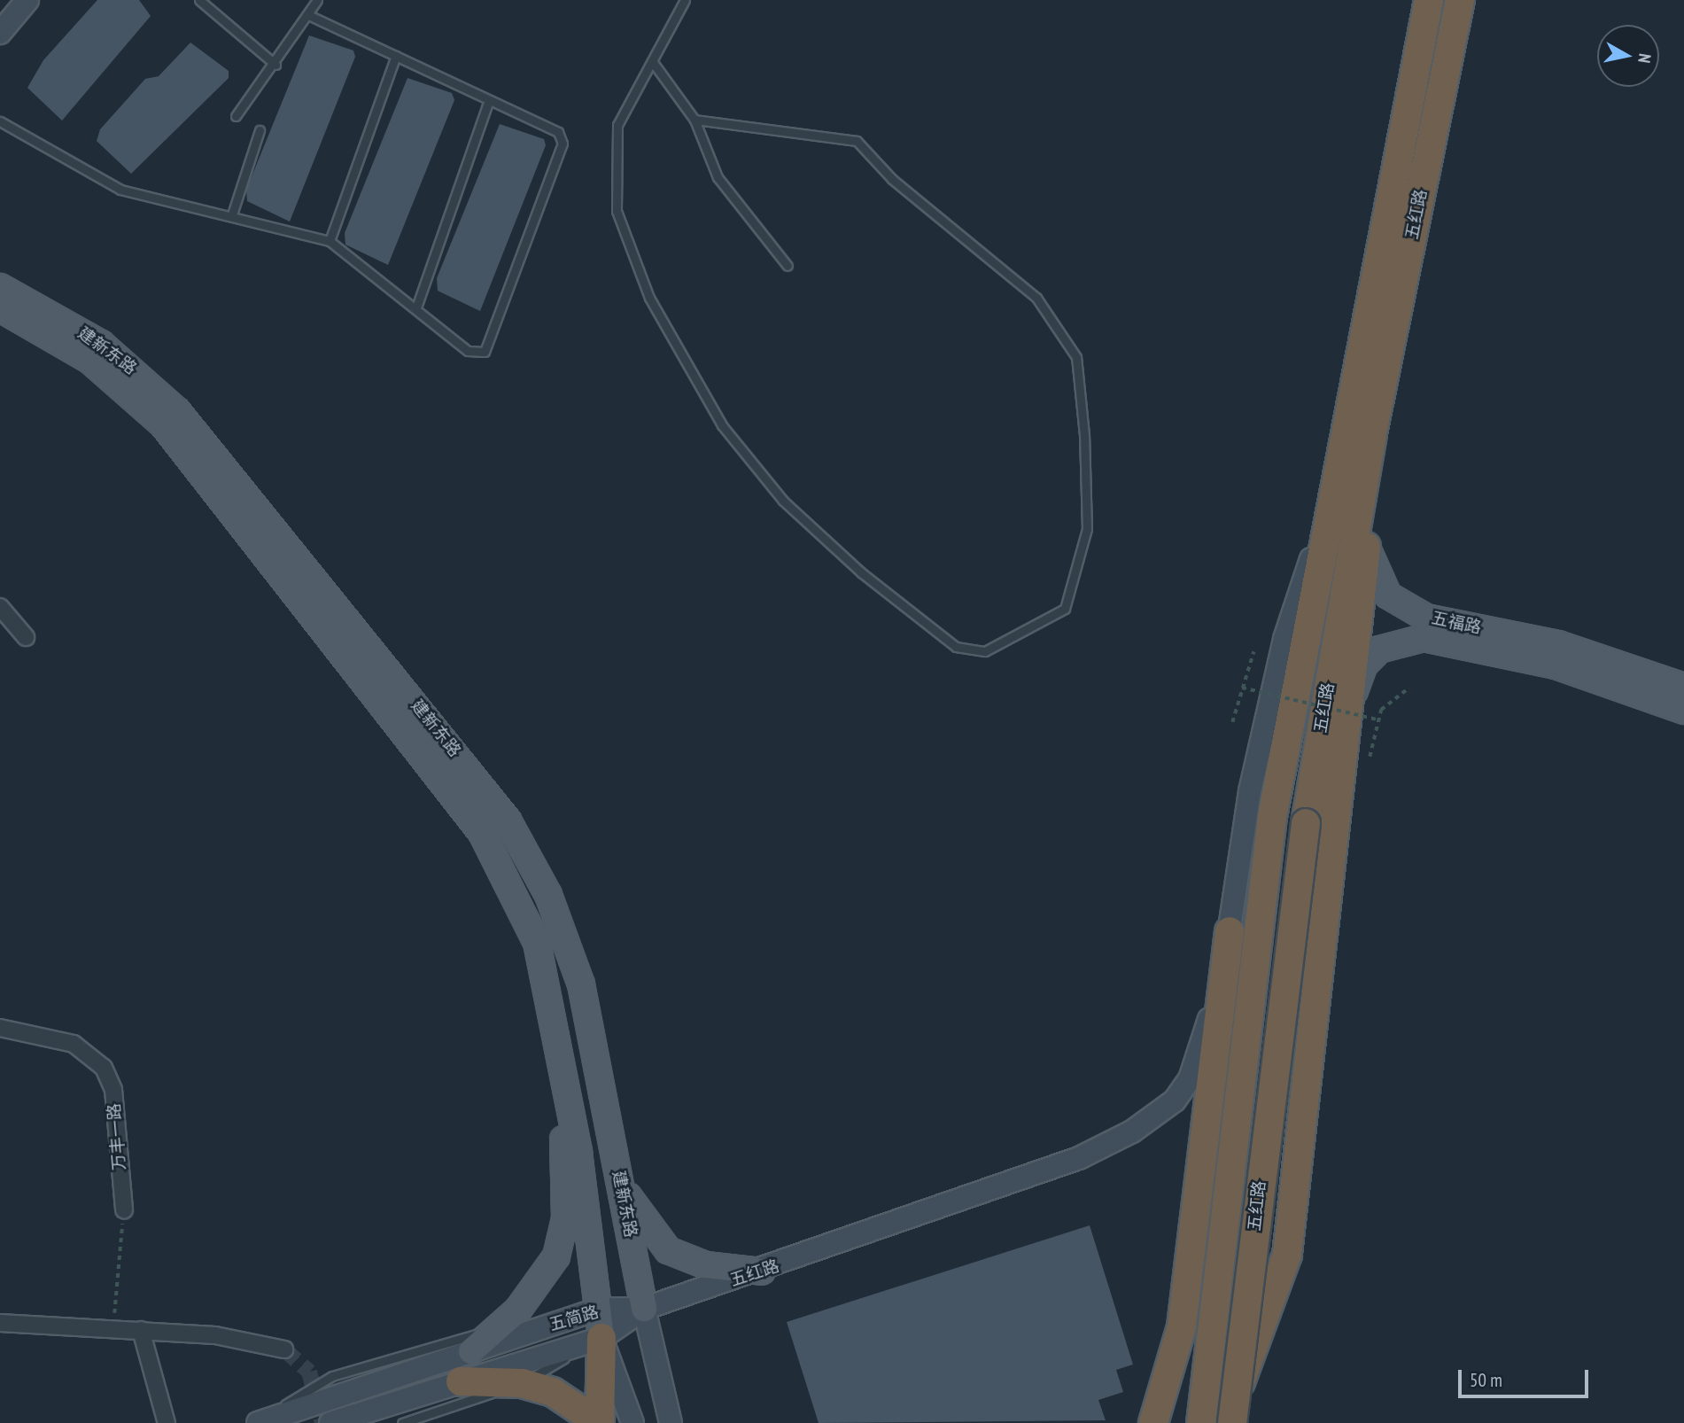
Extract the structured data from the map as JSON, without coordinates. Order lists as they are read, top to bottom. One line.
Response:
{"streets":{"highway":["五红路"],"main road":["建新东路","五福路","五简路"],"street":["万丰一路"]},"crossings":[["五红路","建新东路"],["五红路","五福路"],["五红路","五简路"],["建新东路","五简路"]],"scale_bar":"50 m","north":"right"}
